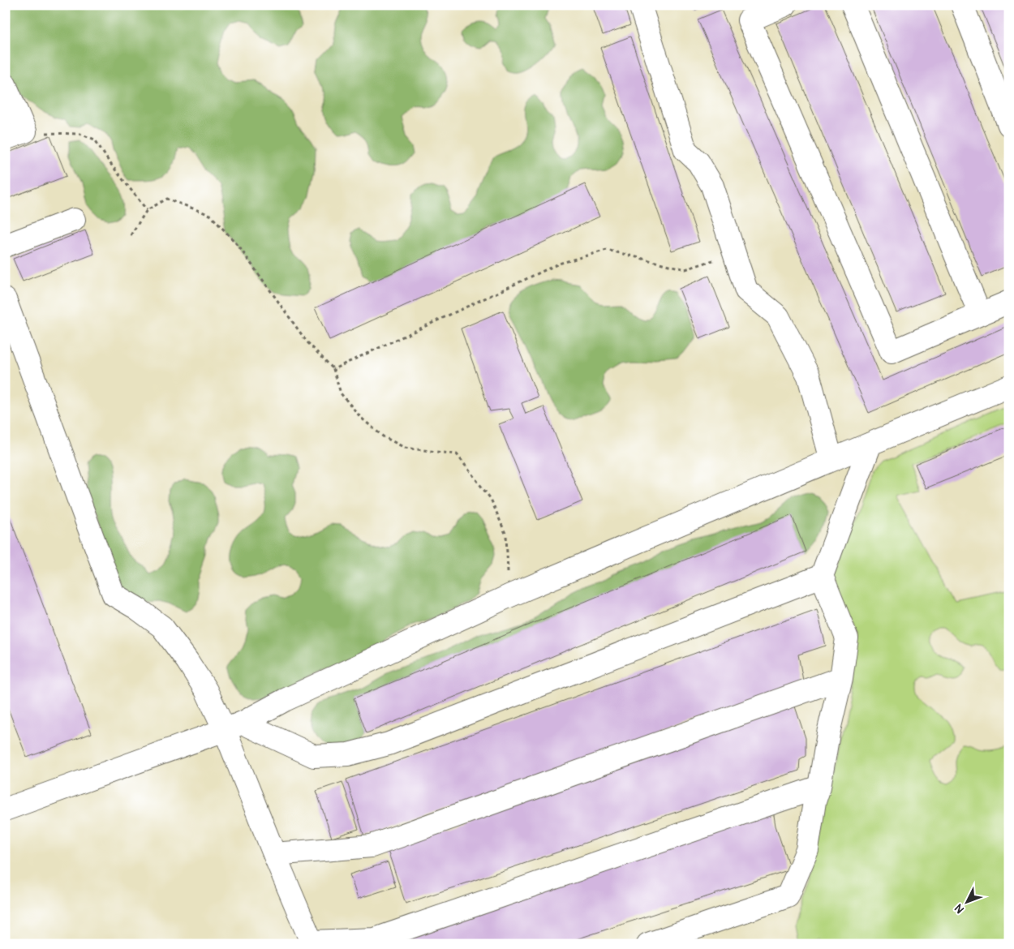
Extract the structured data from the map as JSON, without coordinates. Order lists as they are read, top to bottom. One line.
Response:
{"north":"bottom left"}
